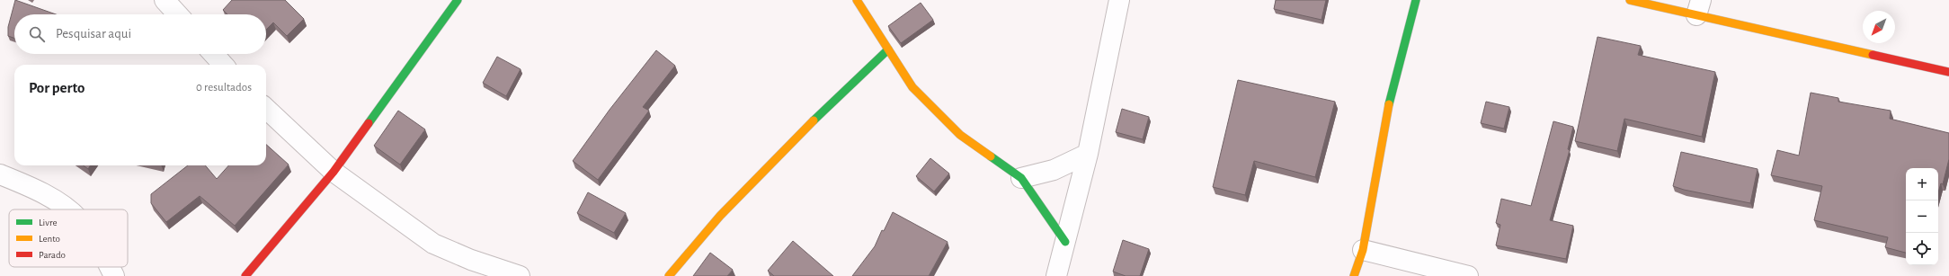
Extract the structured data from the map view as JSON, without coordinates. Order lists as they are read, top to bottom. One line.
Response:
{"legend":["Livre","Lento","Parado"],"north":"bottom left","page":{"search":"Pesquisar aqui","heading":["Por perto","0 resultados"],"map_buttons":["+","−"]}}
